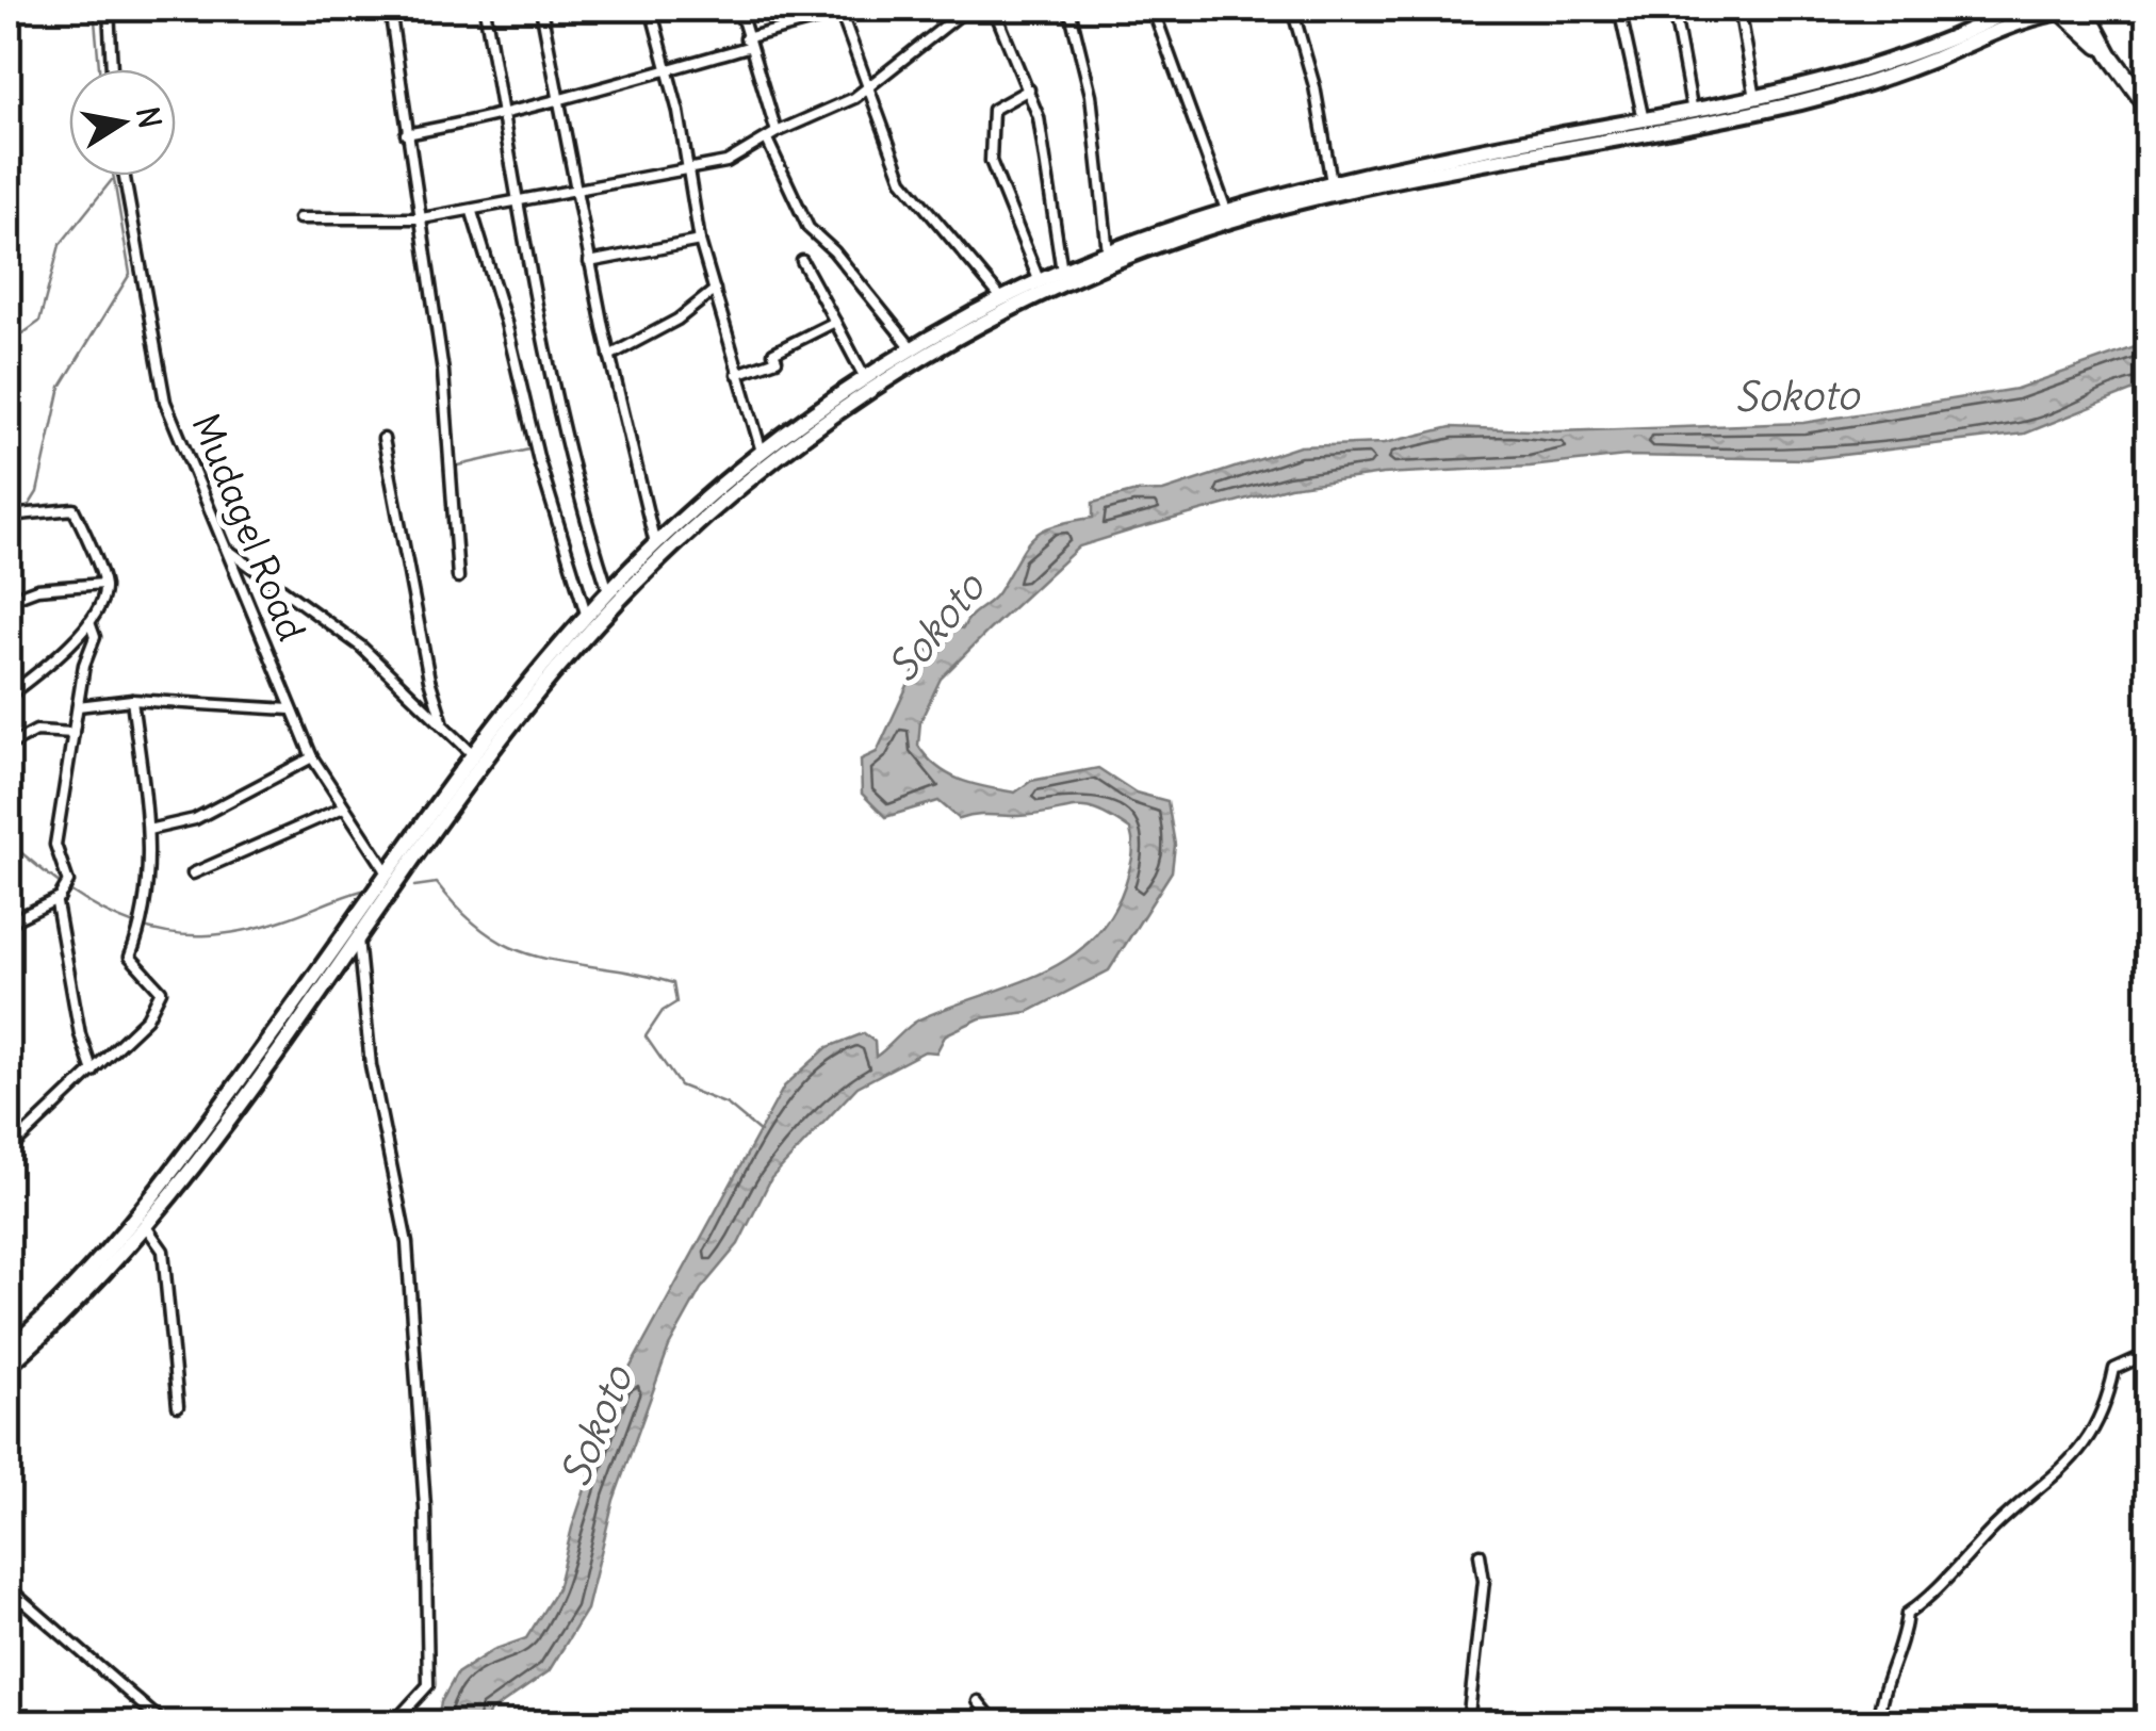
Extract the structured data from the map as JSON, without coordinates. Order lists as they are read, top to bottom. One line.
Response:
{"streets":{"street":["Mudagel Road"]},"water":["Sokoto"],"north":"right"}
